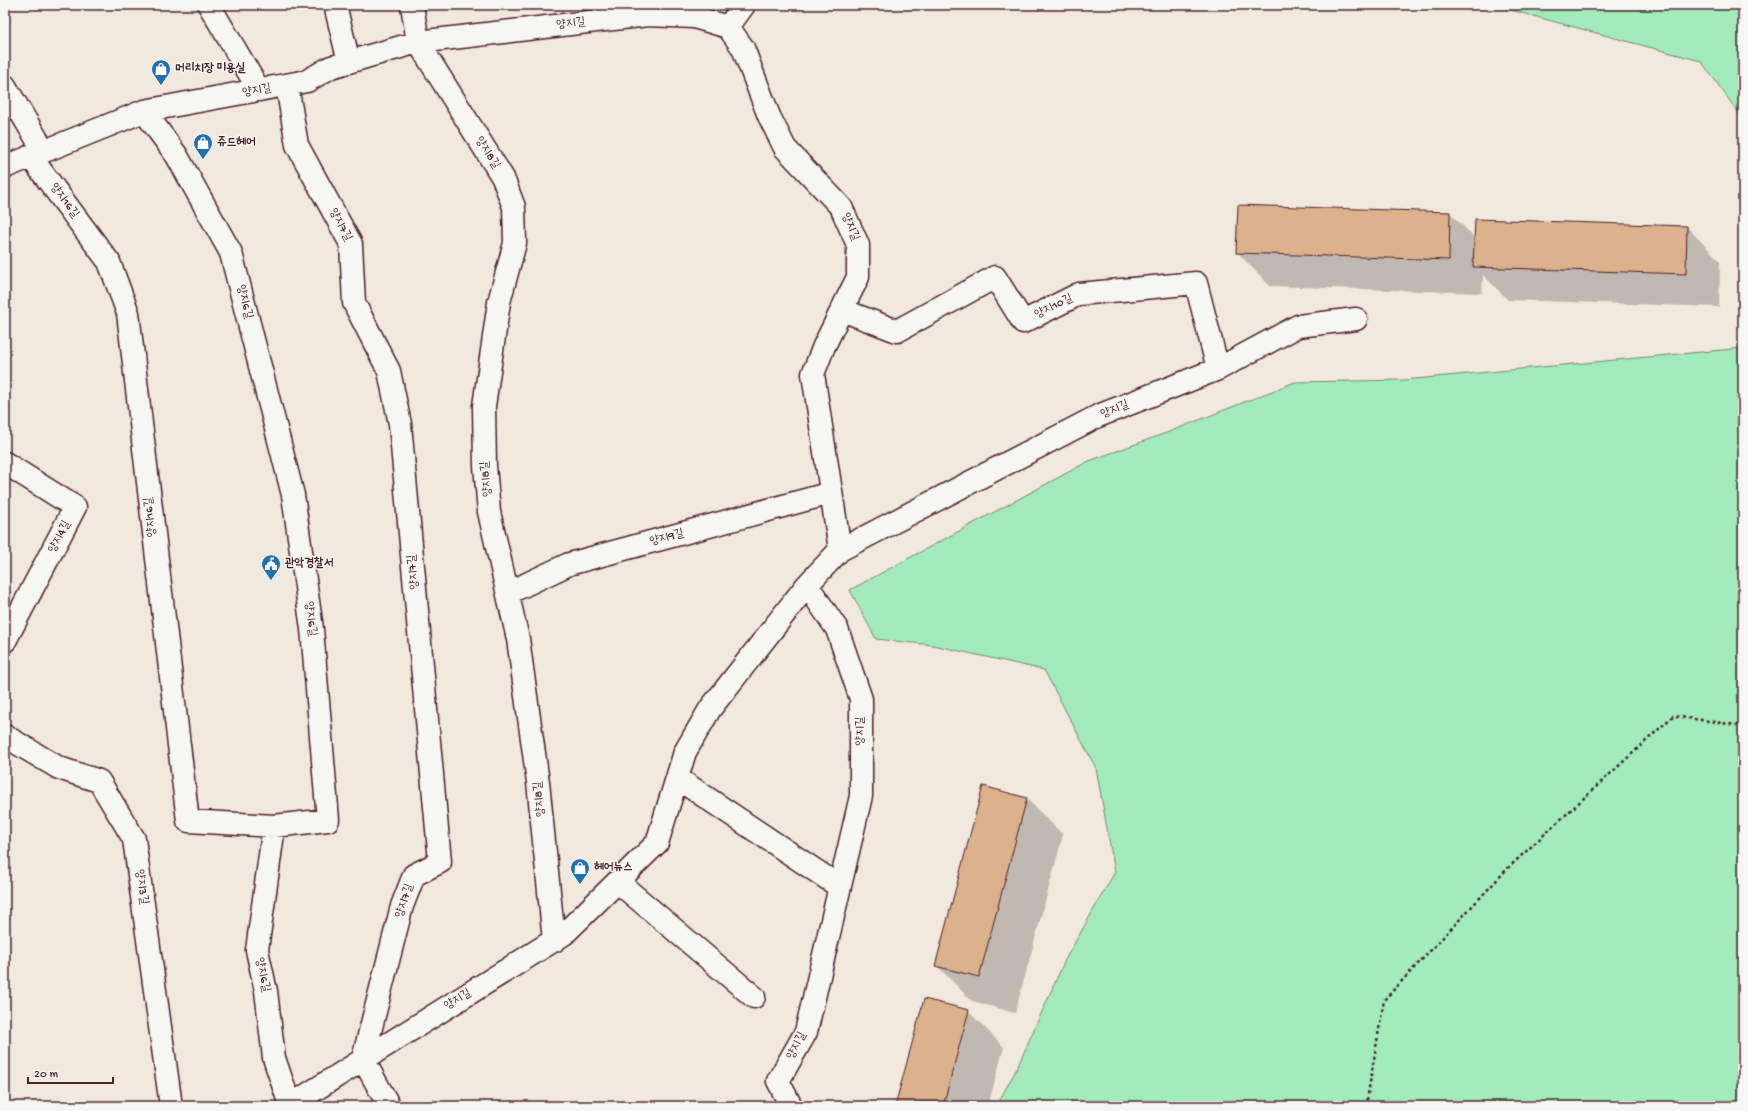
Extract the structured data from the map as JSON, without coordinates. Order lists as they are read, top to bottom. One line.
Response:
{"streets":{"street":["양지길","양지8길","양지16길","양지7길","양지6길","양지10길","양지4길","양지9길","양지3길"]},"crossings":[["양지길","양지8길"],["양지길","양지16길"],["양지길","양지7길"],["양지길","양지6길"],["양지길","양지10길"],["양지길","양지9길"],["양지8길","양지9길"],["양지16길","양지6길"]],"places":{"shop":["머리치장 미용실","쥬드헤어","헤어뉴스"],"public building":["관악경찰서"]},"scale_bar":"20 m"}
